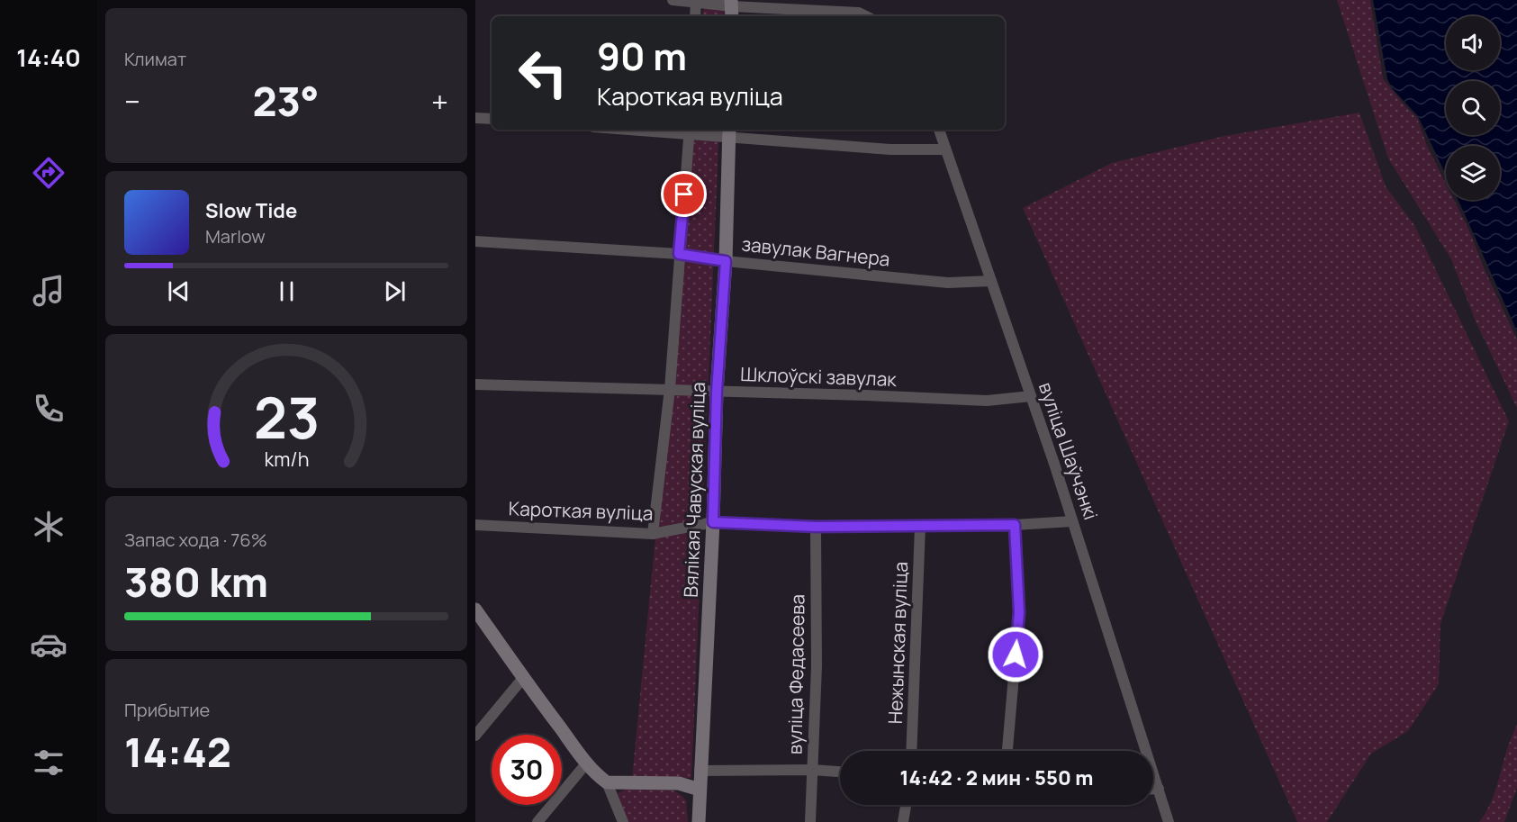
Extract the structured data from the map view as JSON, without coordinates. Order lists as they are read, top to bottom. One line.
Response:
{"streets":{"main road":["Вялікая Чавуская вуліца"],"street":["завулак Вагнера","Шклоўскі завулак","вуліца Шаўчэнкі","Кароткая вуліца","Нежынская вуліца","вуліца Федасеева"]},"crossings":[["завулак Вагнера","вуліца Шаўчэнкі"],["завулак Вагнера","Вялікая Чавуская вуліца"],["Шклоўскі завулак","вуліца Шаўчэнкі"],["Шклоўскі завулак","Вялікая Чавуская вуліца"],["вуліца Шаўчэнкі","Кароткая вуліца"],["Вялікая Чавуская вуліца","Кароткая вуліца"],["Кароткая вуліца","Нежынская вуліца"],["Кароткая вуліца","вуліца Федасеева"]],"page":{"tabs":"14:40","tile":["Климат",["Запас хода · 76%","380 km"],["Прибытие","14:42"]],"turn":["90 m","Кароткая вуліца"],"heat":["−","23°","+"],"song":["Slow Tide","Marlow"],"limit":"30","trip":"14:42 · 2 мин · 550 m","gauge":["23","km/h"]}}
